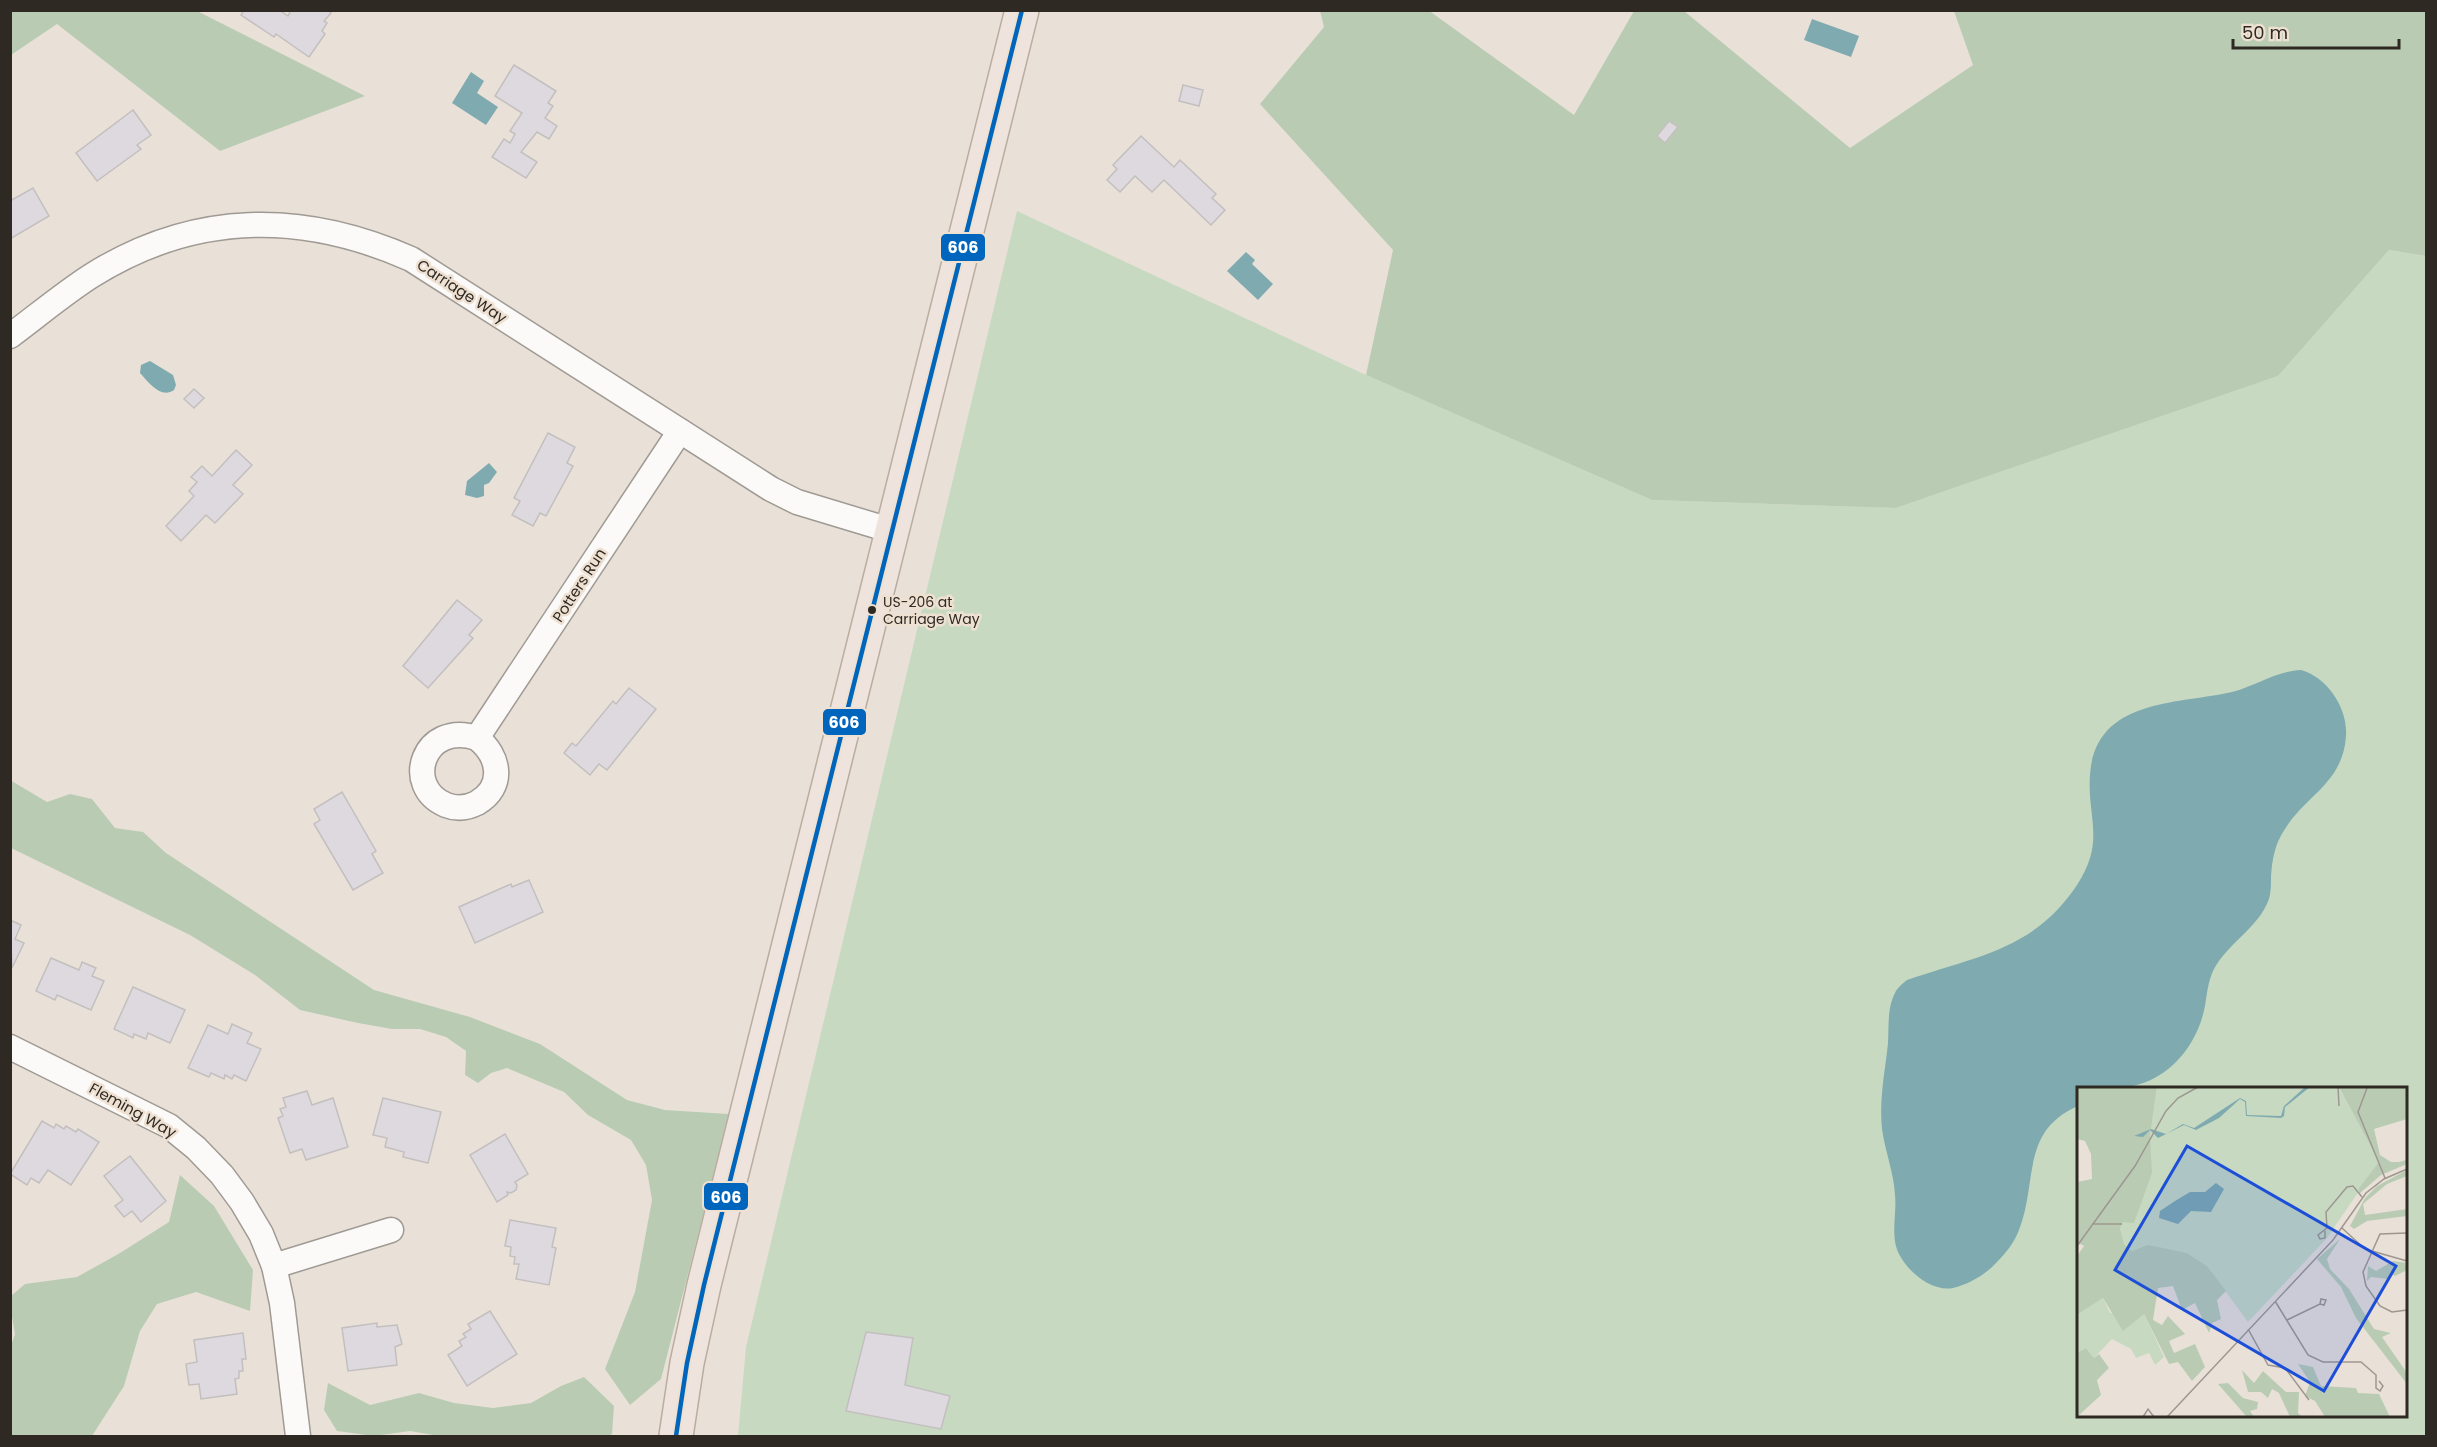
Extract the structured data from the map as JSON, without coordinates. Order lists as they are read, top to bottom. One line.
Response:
{"streets":{"street":["Carriage Way","Potters Run","Fleming Way"]},"crossings":[["Carriage Way","Potters Run"]],"places":["US-206 at Carriage Way"],"lines":["transit line 606"],"scale_bar":"50 m"}
